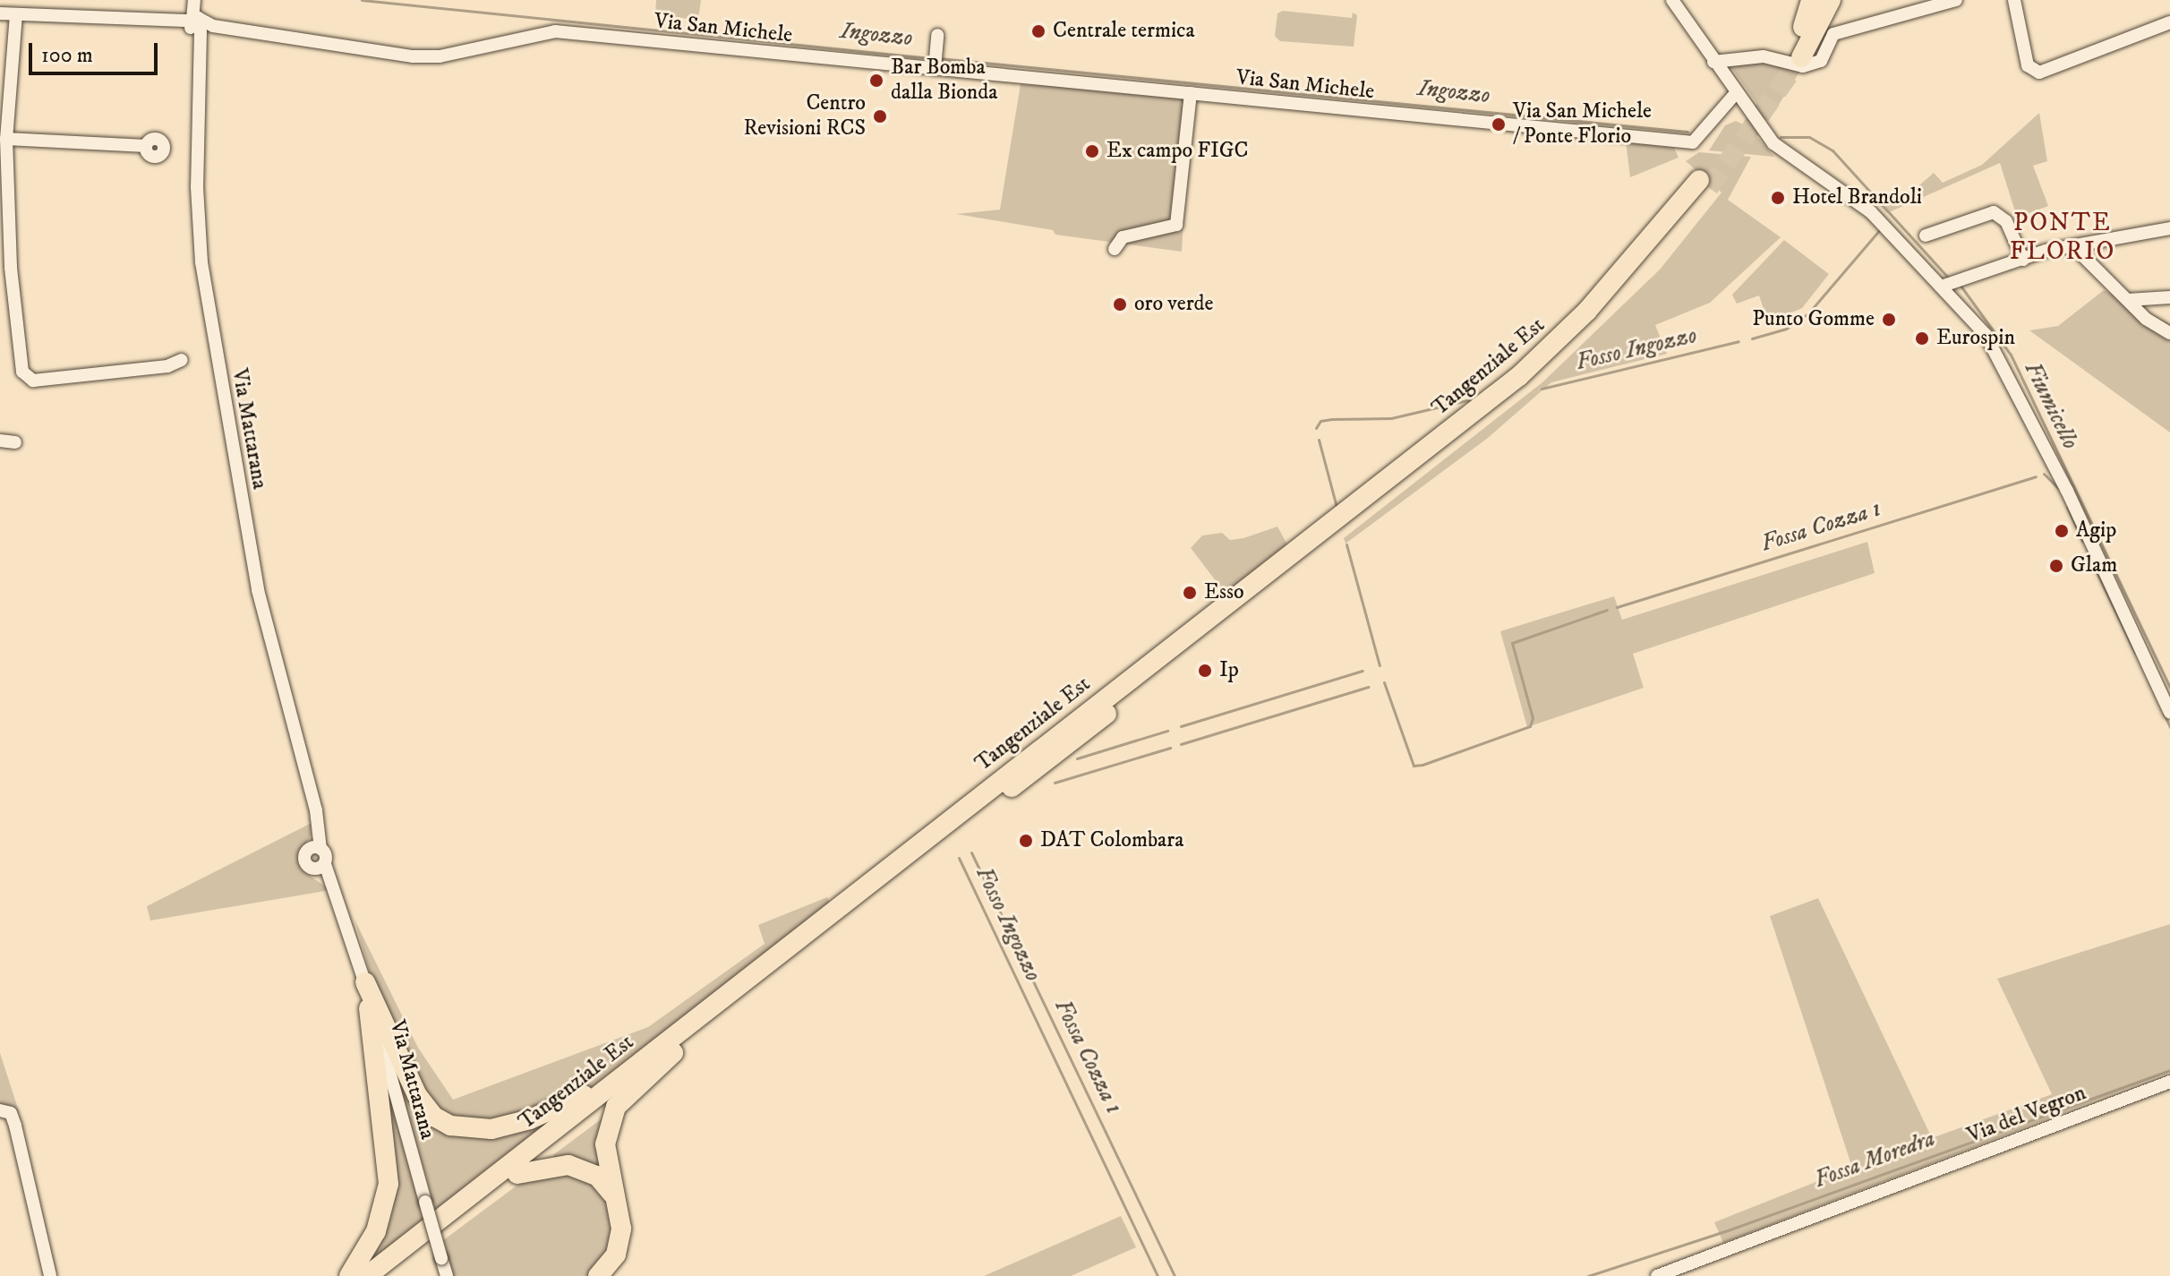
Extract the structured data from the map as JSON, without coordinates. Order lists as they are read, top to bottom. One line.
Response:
{"streets":{"highway":["Tangenziale Est"],"street":["Via San Michele","Via Mattarana","Via del Vegron"]},"crossings":[["Via San Michele","Via Mattarana"]],"districts":["PONTE FLORIO"],"water":["Ingozzo","Fosso Ingozzo","Fiumicello","Fossa Cozza 1","Fossa Moredra"],"places":["Centrale termica","Bar Bomba dalla Bionda","Centro Revisioni RCS","Via San Michele / Ponte Florio","Ex campo FIGC","Hotel Brandoli","oro verde","Punto Gomme","Eurospin","Agip","Glam","Esso","Ip","DAT Colombara"],"scale_bar":"100 m"}
